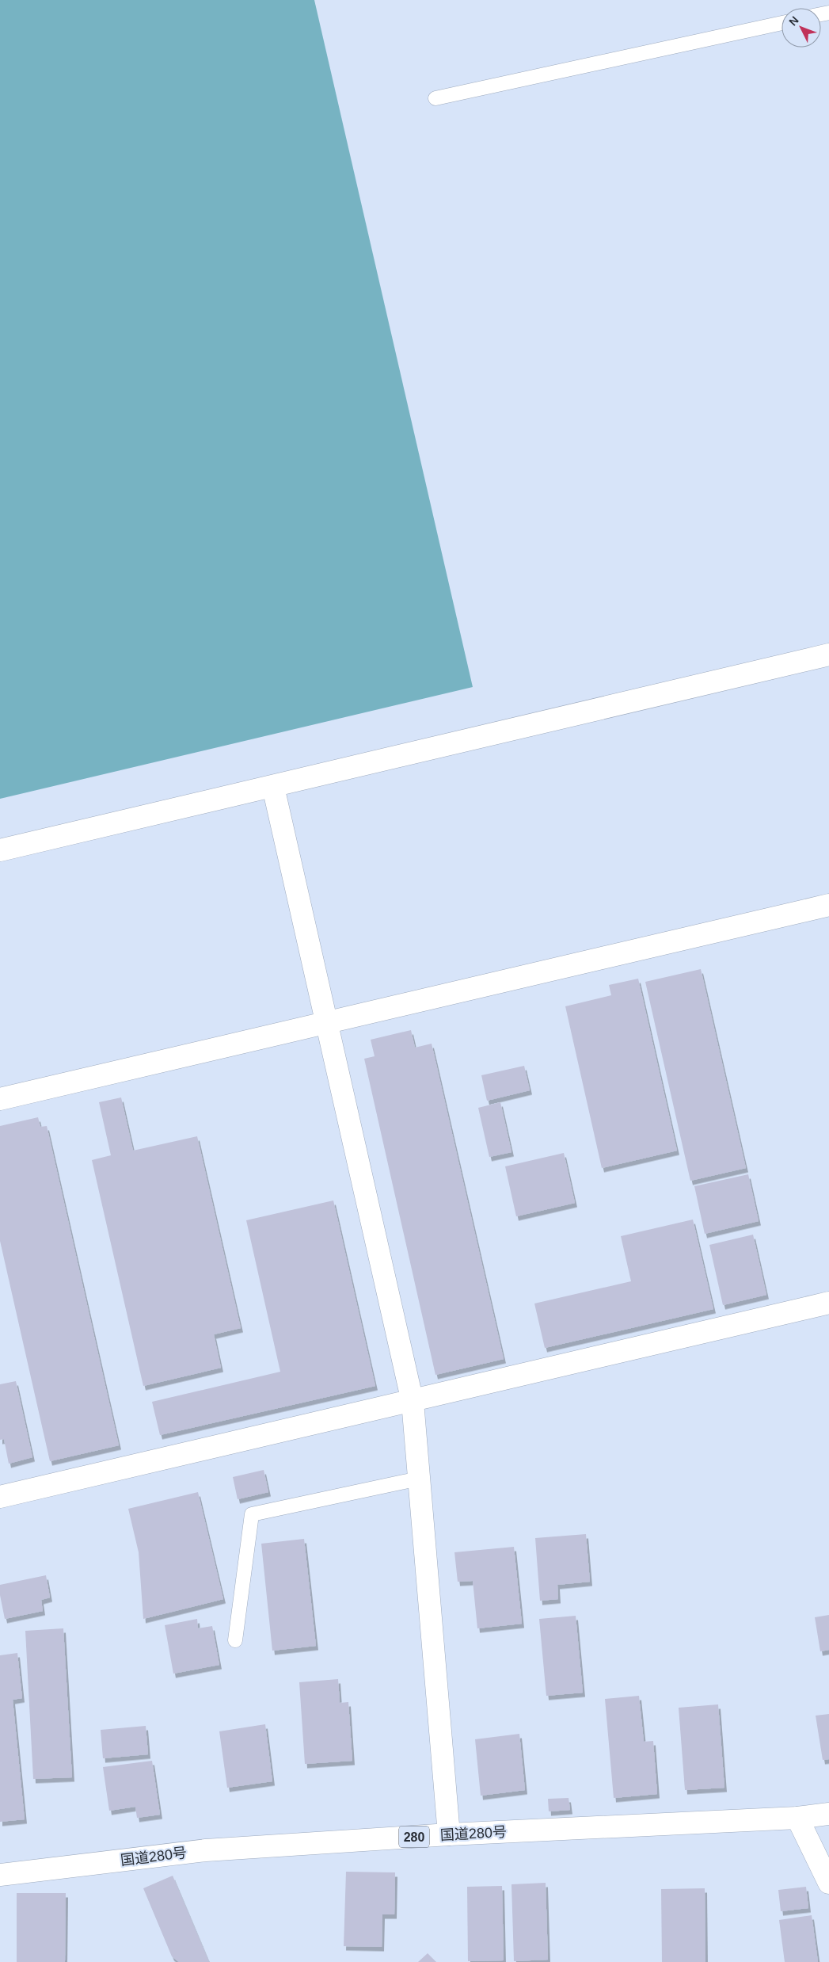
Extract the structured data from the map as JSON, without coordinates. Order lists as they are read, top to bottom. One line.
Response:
{"streets":{"main road":["国道280号","280"]},"north":"top left"}
